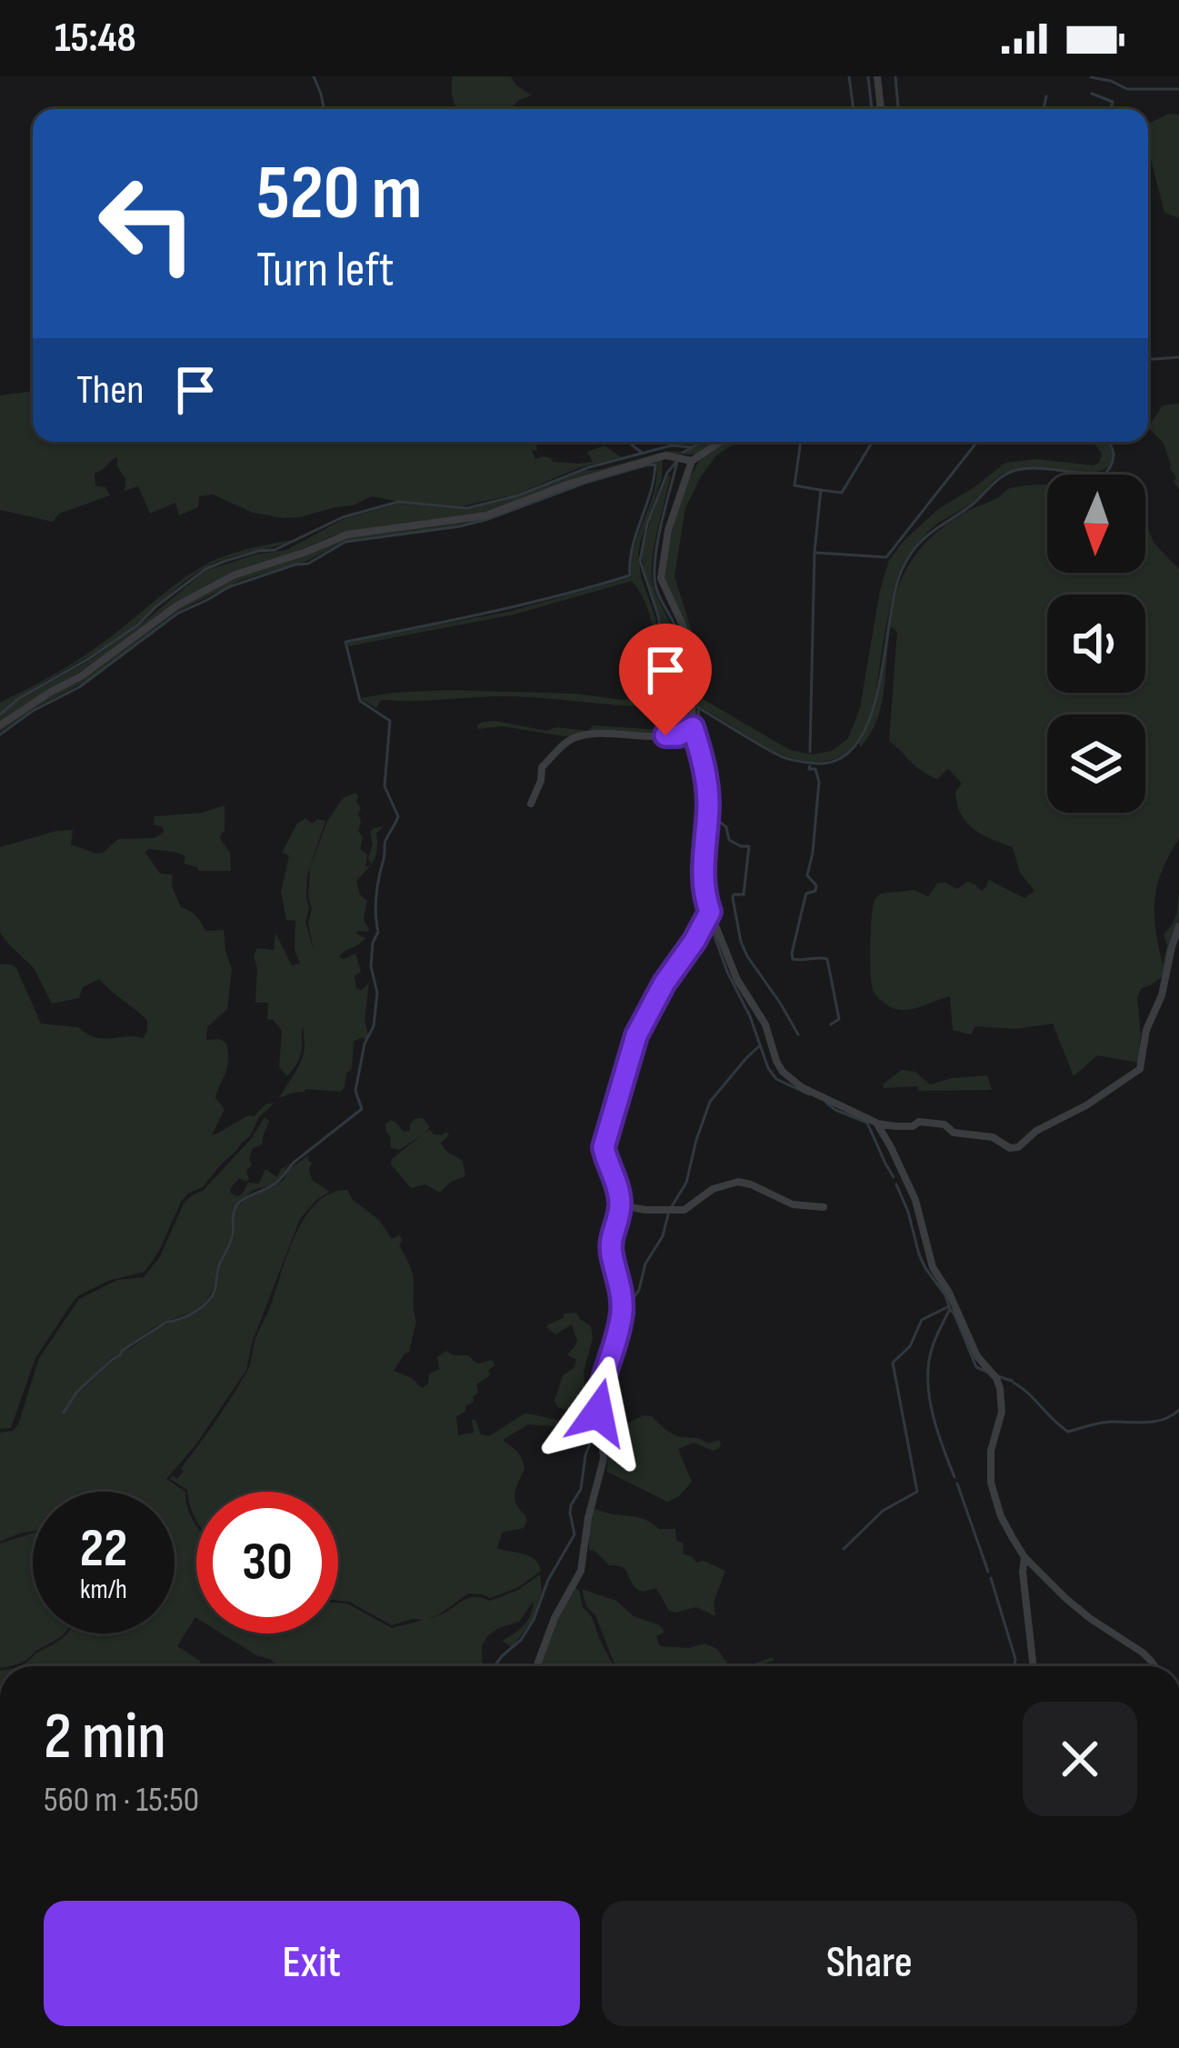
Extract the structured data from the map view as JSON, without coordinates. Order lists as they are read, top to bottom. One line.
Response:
{"north":"bottom","page":{"status":"15:48","turn":["520 m","Turn left"],"then":"Then","speed":"22 km/h","limit":"30","heading":["2 min","560 m · 15:50"],"buttons":["Exit","Share"]}}
